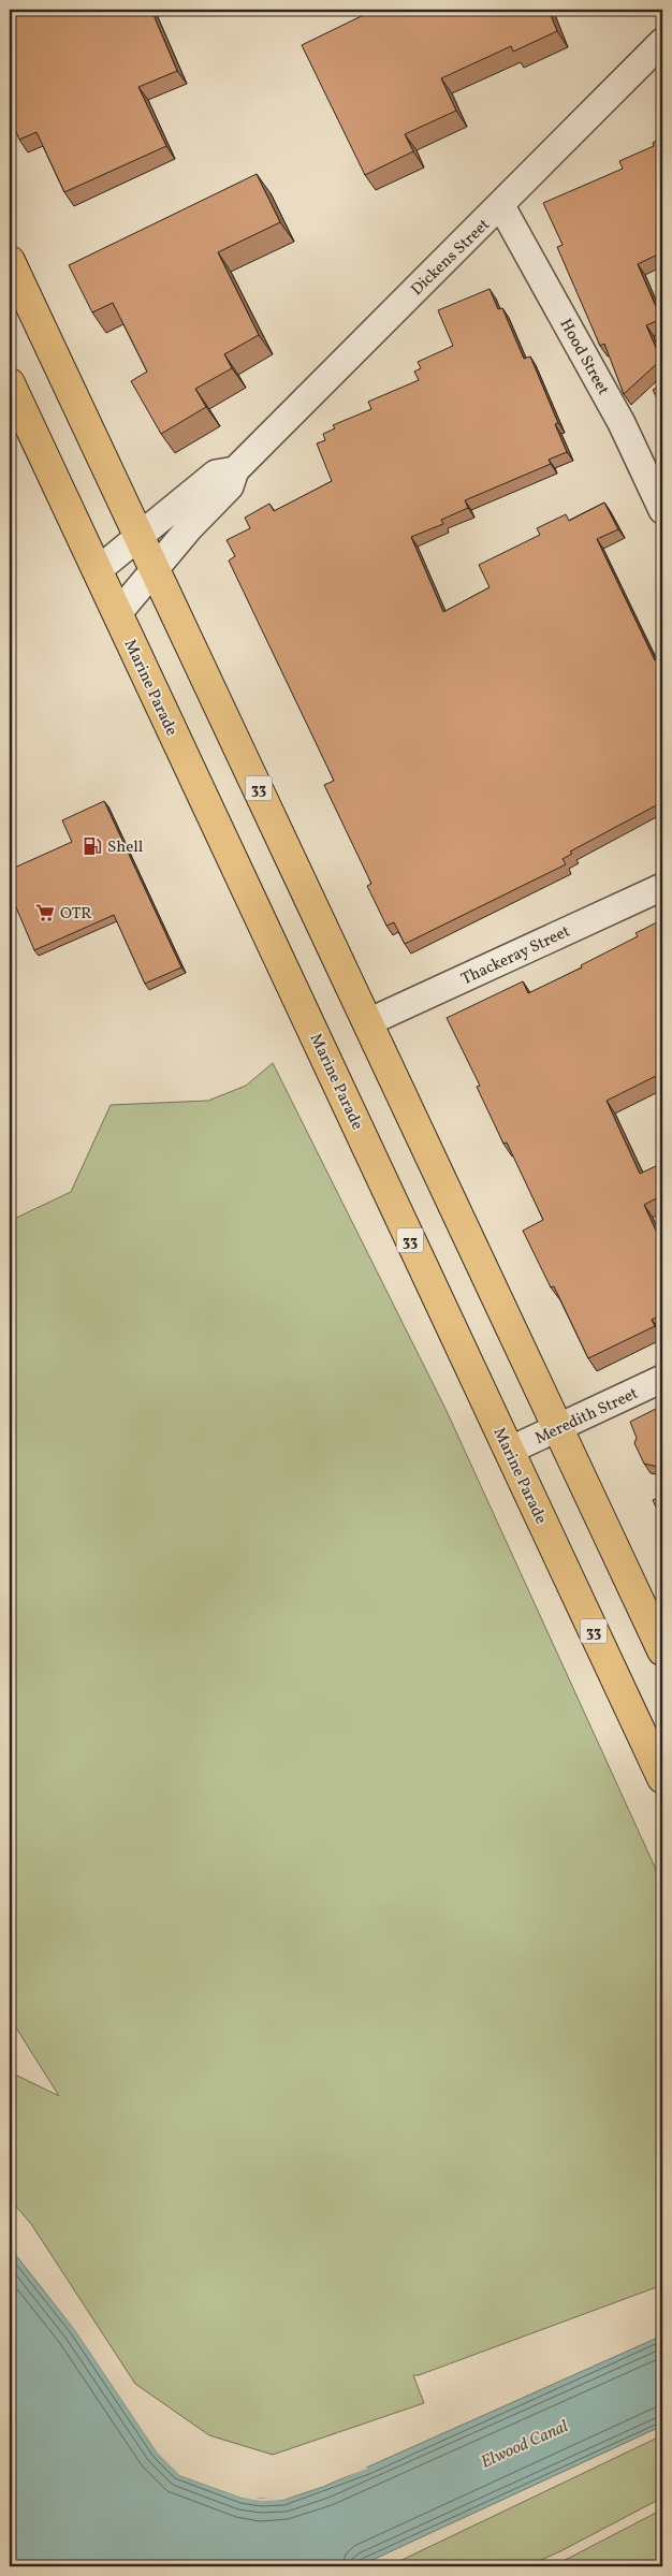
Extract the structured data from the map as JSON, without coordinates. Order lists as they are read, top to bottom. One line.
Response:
{"streets":{"main road":["Marine Parade","33"],"street":["Dickens Street","Hood Street","Thackeray Street","Meredith Street"]},"crossings":[["Dickens Street","Hood Street"],["Dickens Street","Marine Parade"],["Dickens Street","33"],["Marine Parade","Meredith Street"],["33","Thackeray Street"],["33","Meredith Street"]],"water":["Elwood Canal"],"places":{"fuel station":["Shell"],"supermarket":["OTR"]}}
